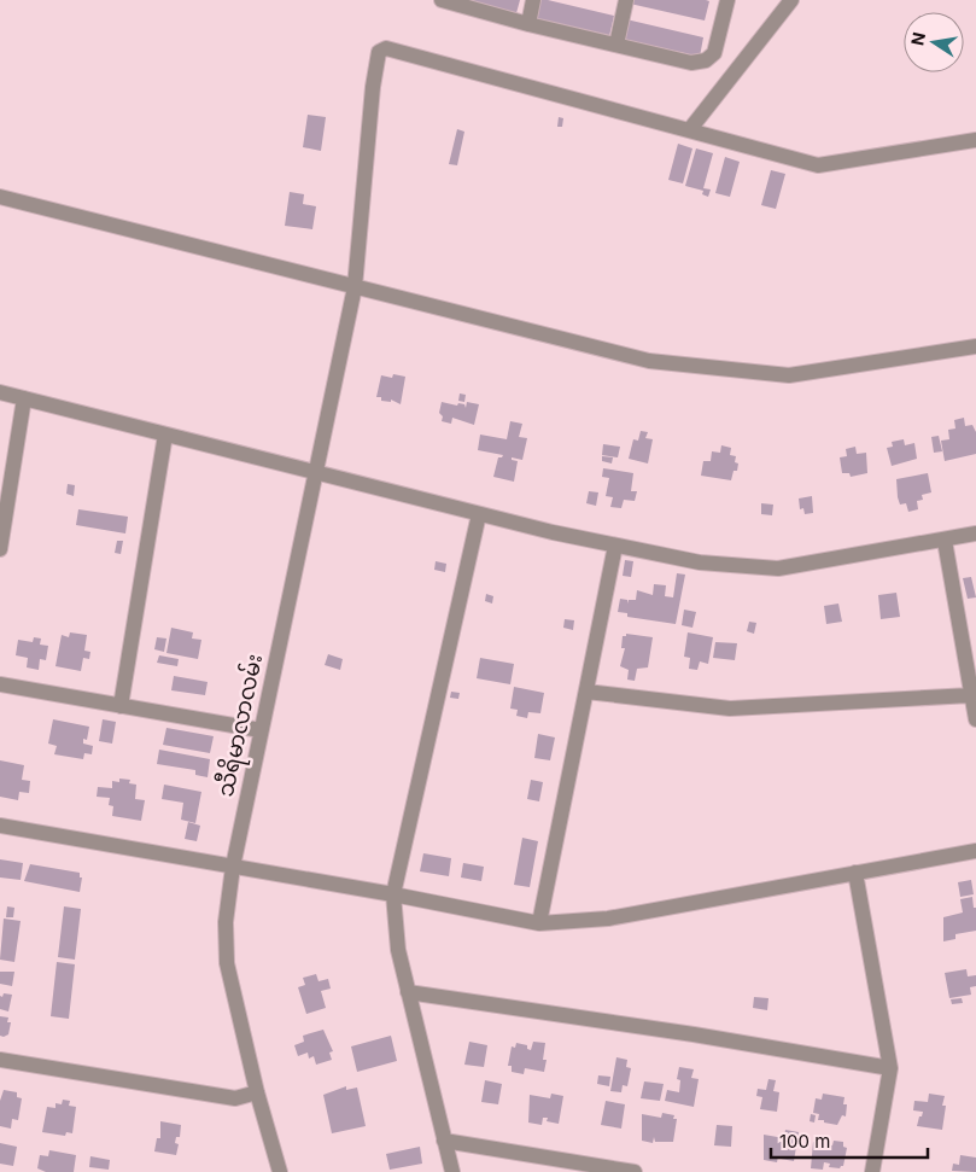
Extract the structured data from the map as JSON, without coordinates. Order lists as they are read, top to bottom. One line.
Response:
{"streets":{"street":["သီရိမာလာလမ်း"]},"scale_bar":"100 m","north":"left"}
